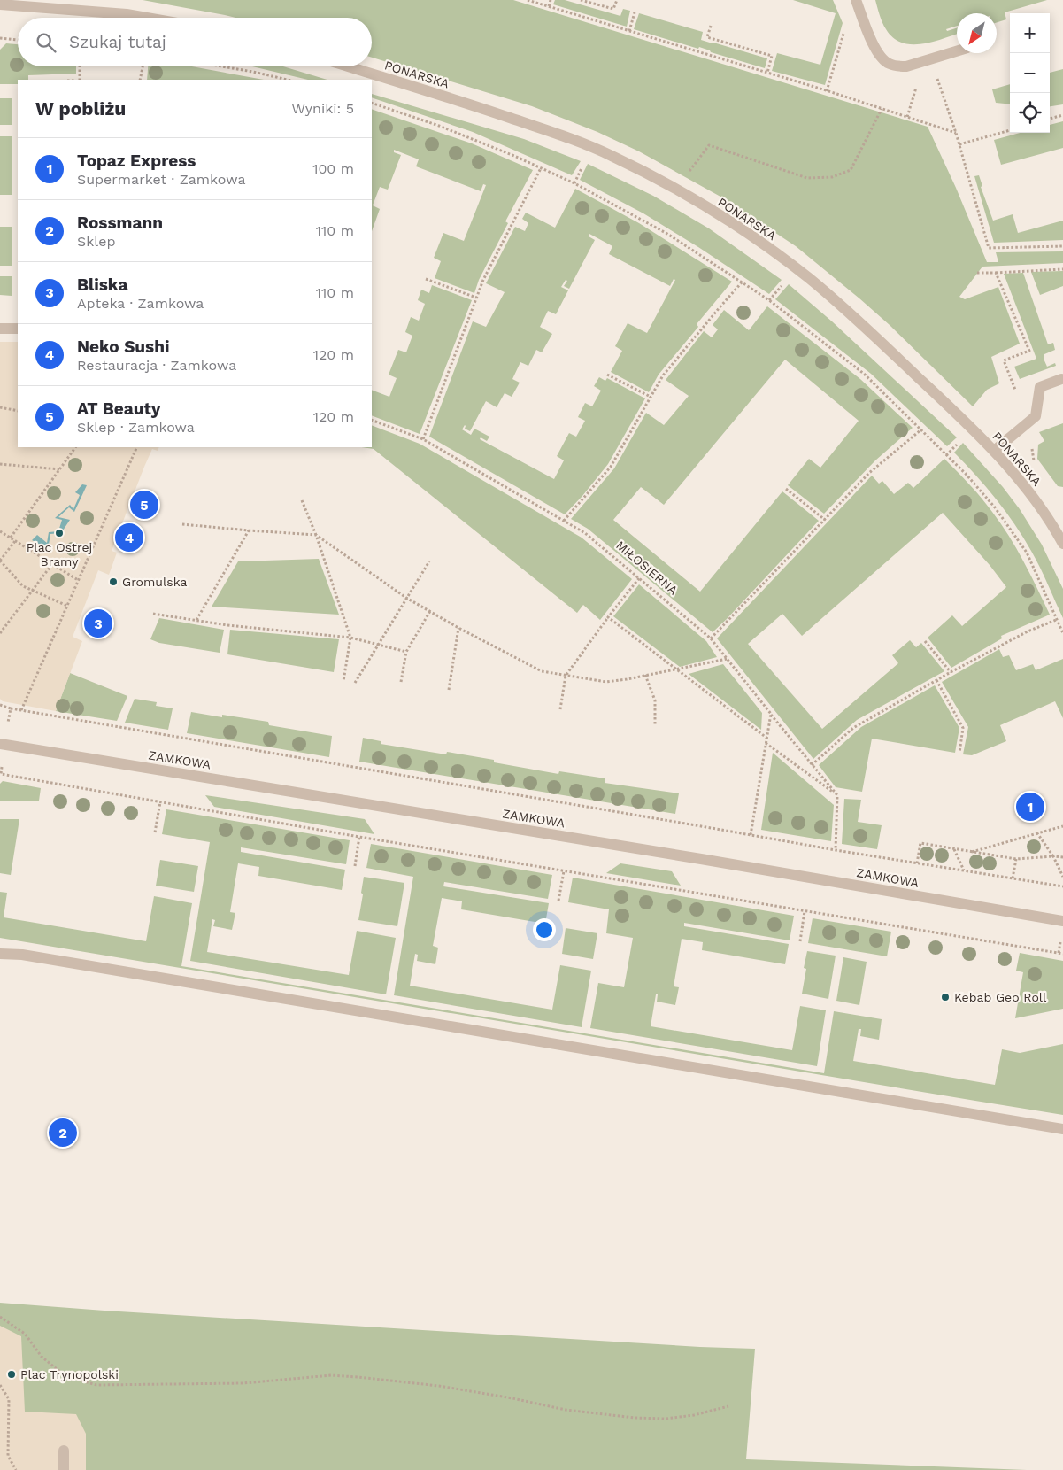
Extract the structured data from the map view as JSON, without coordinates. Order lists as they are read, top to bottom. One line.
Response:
{"streets":{"street":["PONARSKA","ZAMKOWA"],"path":["MIŁOSIERNA"]},"places":["Plac Ostrej Bramy","Gromulska","Kebab Geo Roll","Plac Trynopolski"],"north":"bottom left","page":{"map_buttons":["+","−"],"search":"Szukaj tutaj","heading":["W pobliżu","Wyniki: 5"],"list":[{"mark":"1","name":"Topaz Express","note":"Supermarket · Zamkowa","value":"100 m"},{"mark":"2","name":"Rossmann","note":"Sklep","value":"110 m"},{"mark":"3","name":"Bliska","note":"Apteka · Zamkowa","value":"110 m"},{"mark":"4","name":"Neko Sushi","note":"Restauracja · Zamkowa","value":"120 m"},{"mark":"5","name":"AT Beauty","note":"Sklep · Zamkowa","value":"120 m"}],"pins":["5","4","3","1","2"]}}
